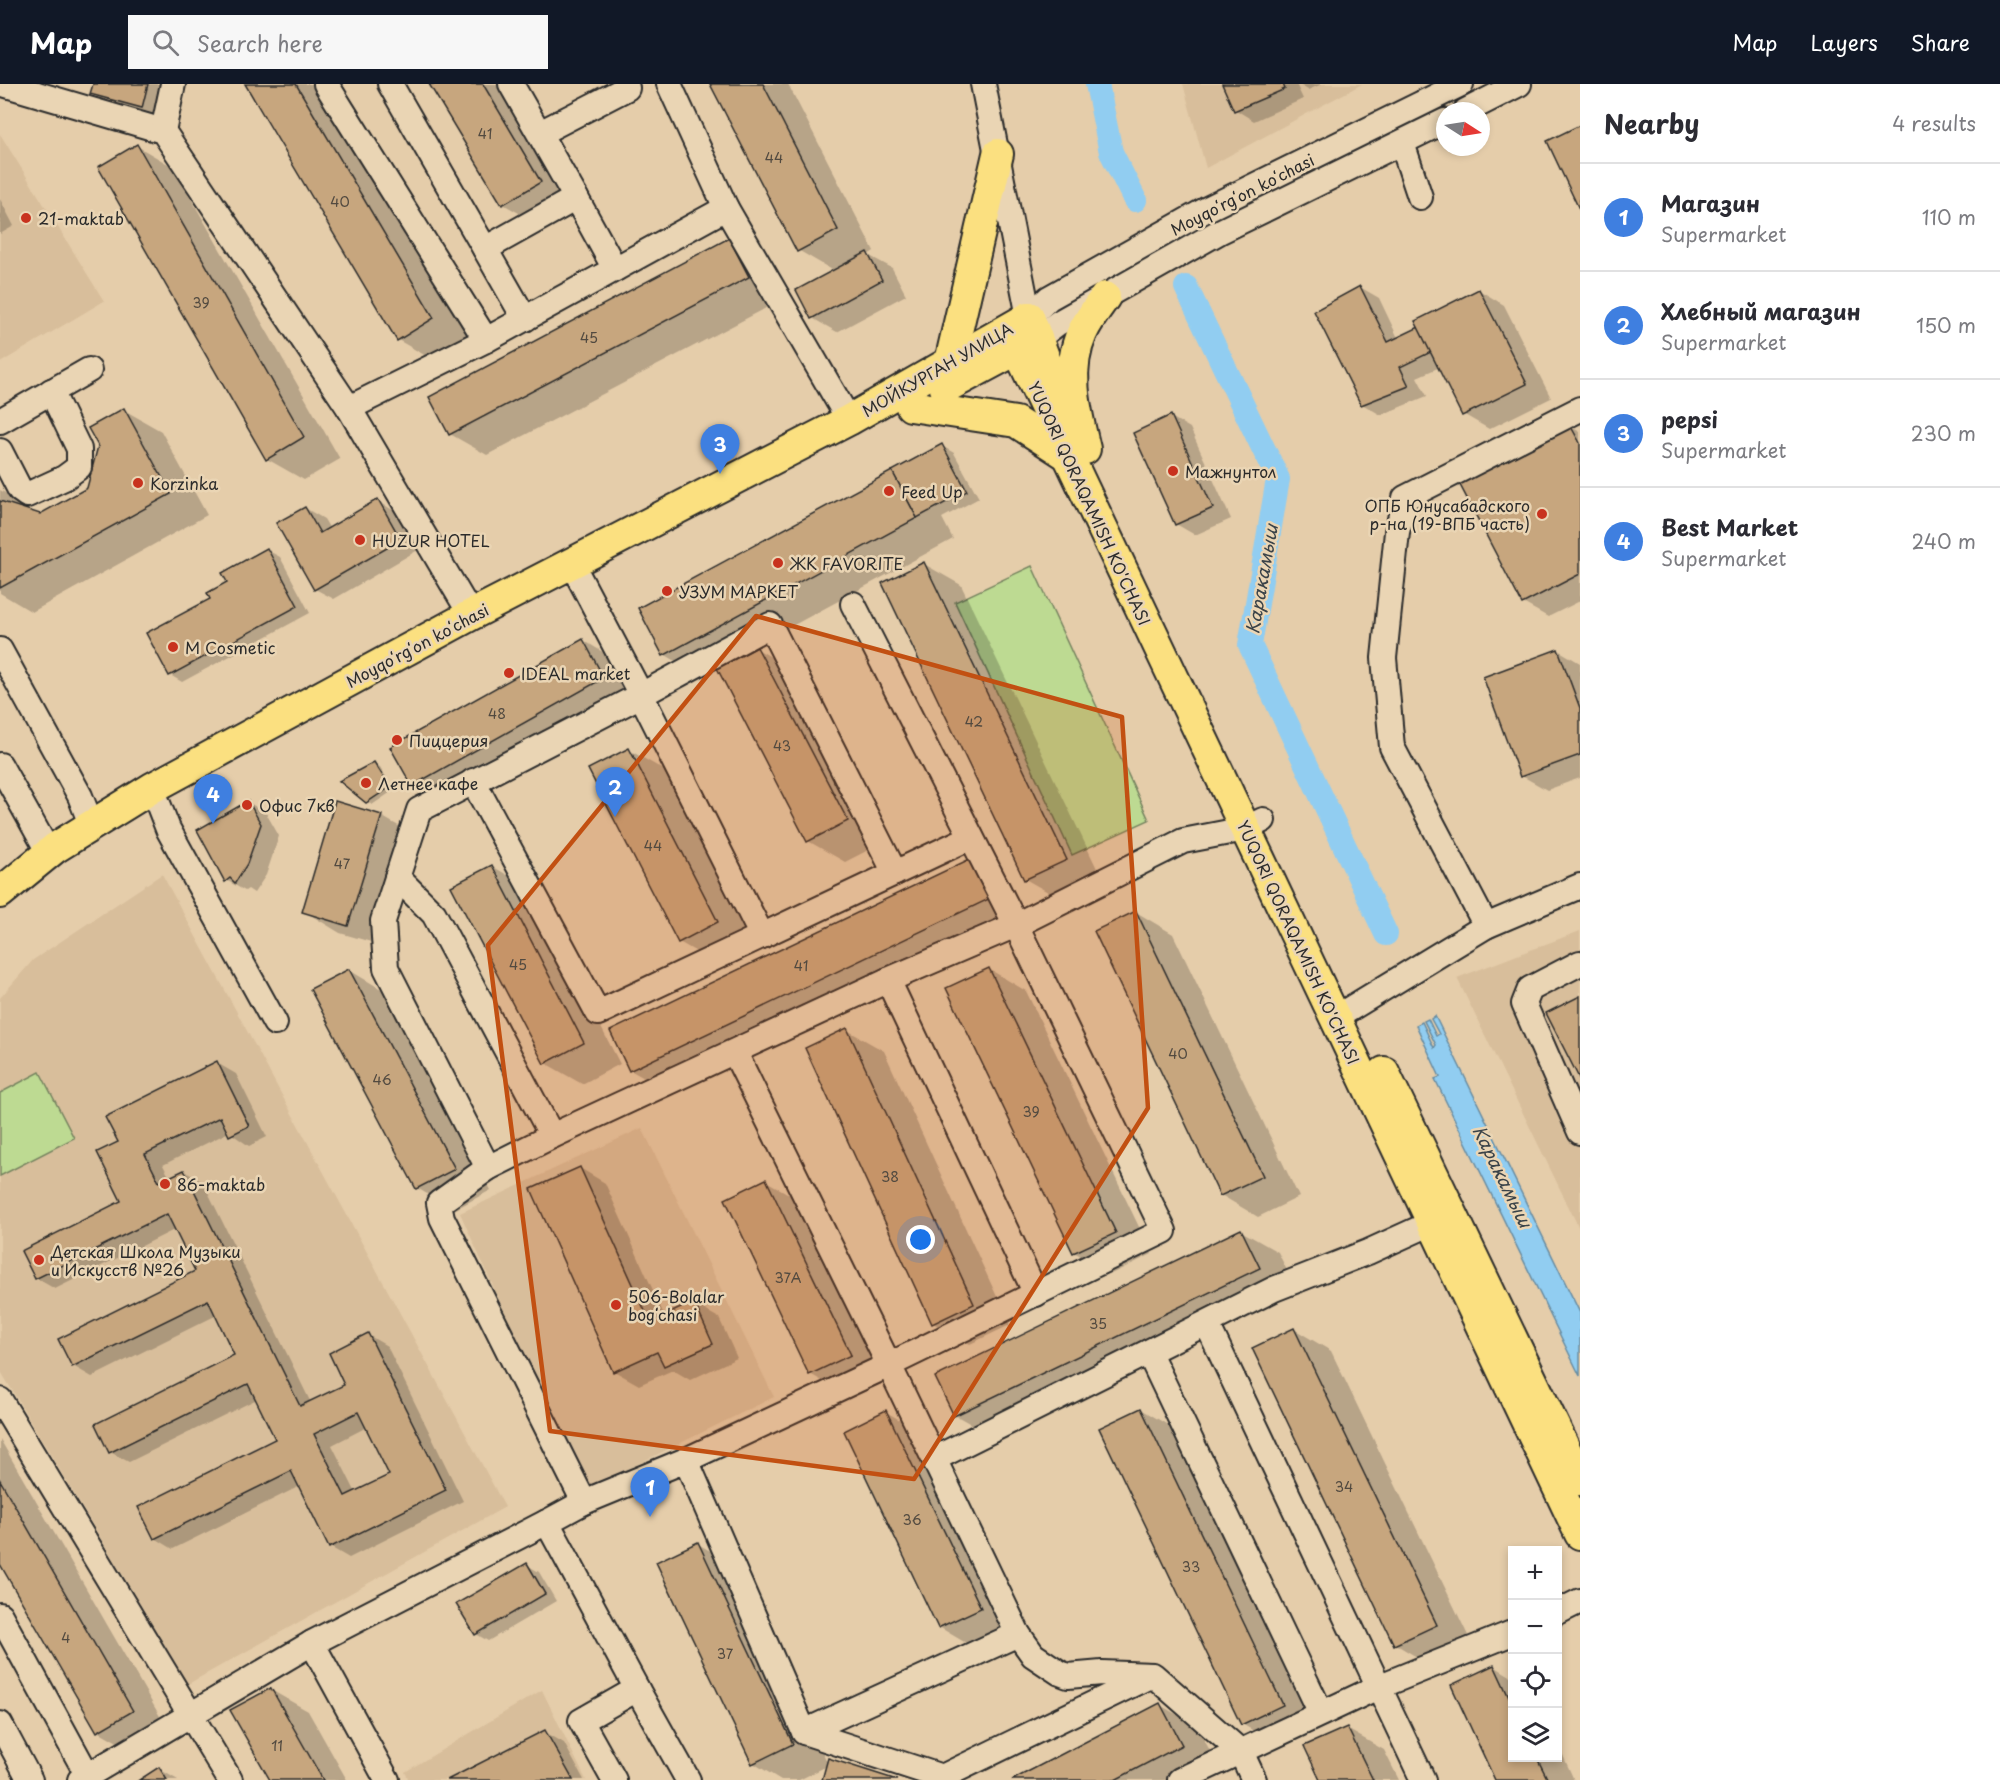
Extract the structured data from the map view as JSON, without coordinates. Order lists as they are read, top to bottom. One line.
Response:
{"streets":{"main road":["Moyqoʻrgʻon koʻchasi","МОЙКУРГАН УЛИЦА","YUQORI QORAQAMISH KO'CHASI"]},"crossings":[["Moyqoʻrgʻon koʻchasi","МОЙКУРГАН УЛИЦА"],["Moyqoʻrgʻon koʻchasi","YUQORI QORAQAMISH KO'CHASI"],["МОЙКУРГАН УЛИЦА","YUQORI QORAQAMISH KO'CHASI"]],"water":["Каракамыш"],"places":["21-maktab","Мажнунтол","Korzinka","Feed Up","ОПБ Юнусабадского р-на (19-ВПБ часть)","HUZUR HOTEL","ЖК FAVORITE","УЗУМ МАРКЕТ","M Cosmetic","IDEAL market","Пиццерия","Летнее кафе","Офис 7кв","86-maktab","Детская Школа Музыки и Искусств №26","506-Bolalar bogʻchasi"],"house_numbers":["41","44","40","39","45","48","42","43","44","47","45","41","40","46","39","38","37А","35","34","36","33","4","37","11"],"north":"right","page":{"header":"Map","search":"Search here","nav":["Map","Layers","Share"],"heading":["Nearby","4 results"],"list":[{"mark":"1","name":"Магазин","note":"Supermarket","value":"110 m"},{"mark":"2","name":"Хлебный магазин","note":"Supermarket","value":"150 m"},{"mark":"3","name":"pepsi","note":"Supermarket","value":"230 m"},{"mark":"4","name":"Best Market","note":"Supermarket","value":"240 m"}],"pins":["3","2","4","1"],"map_buttons":["+","−"]}}
